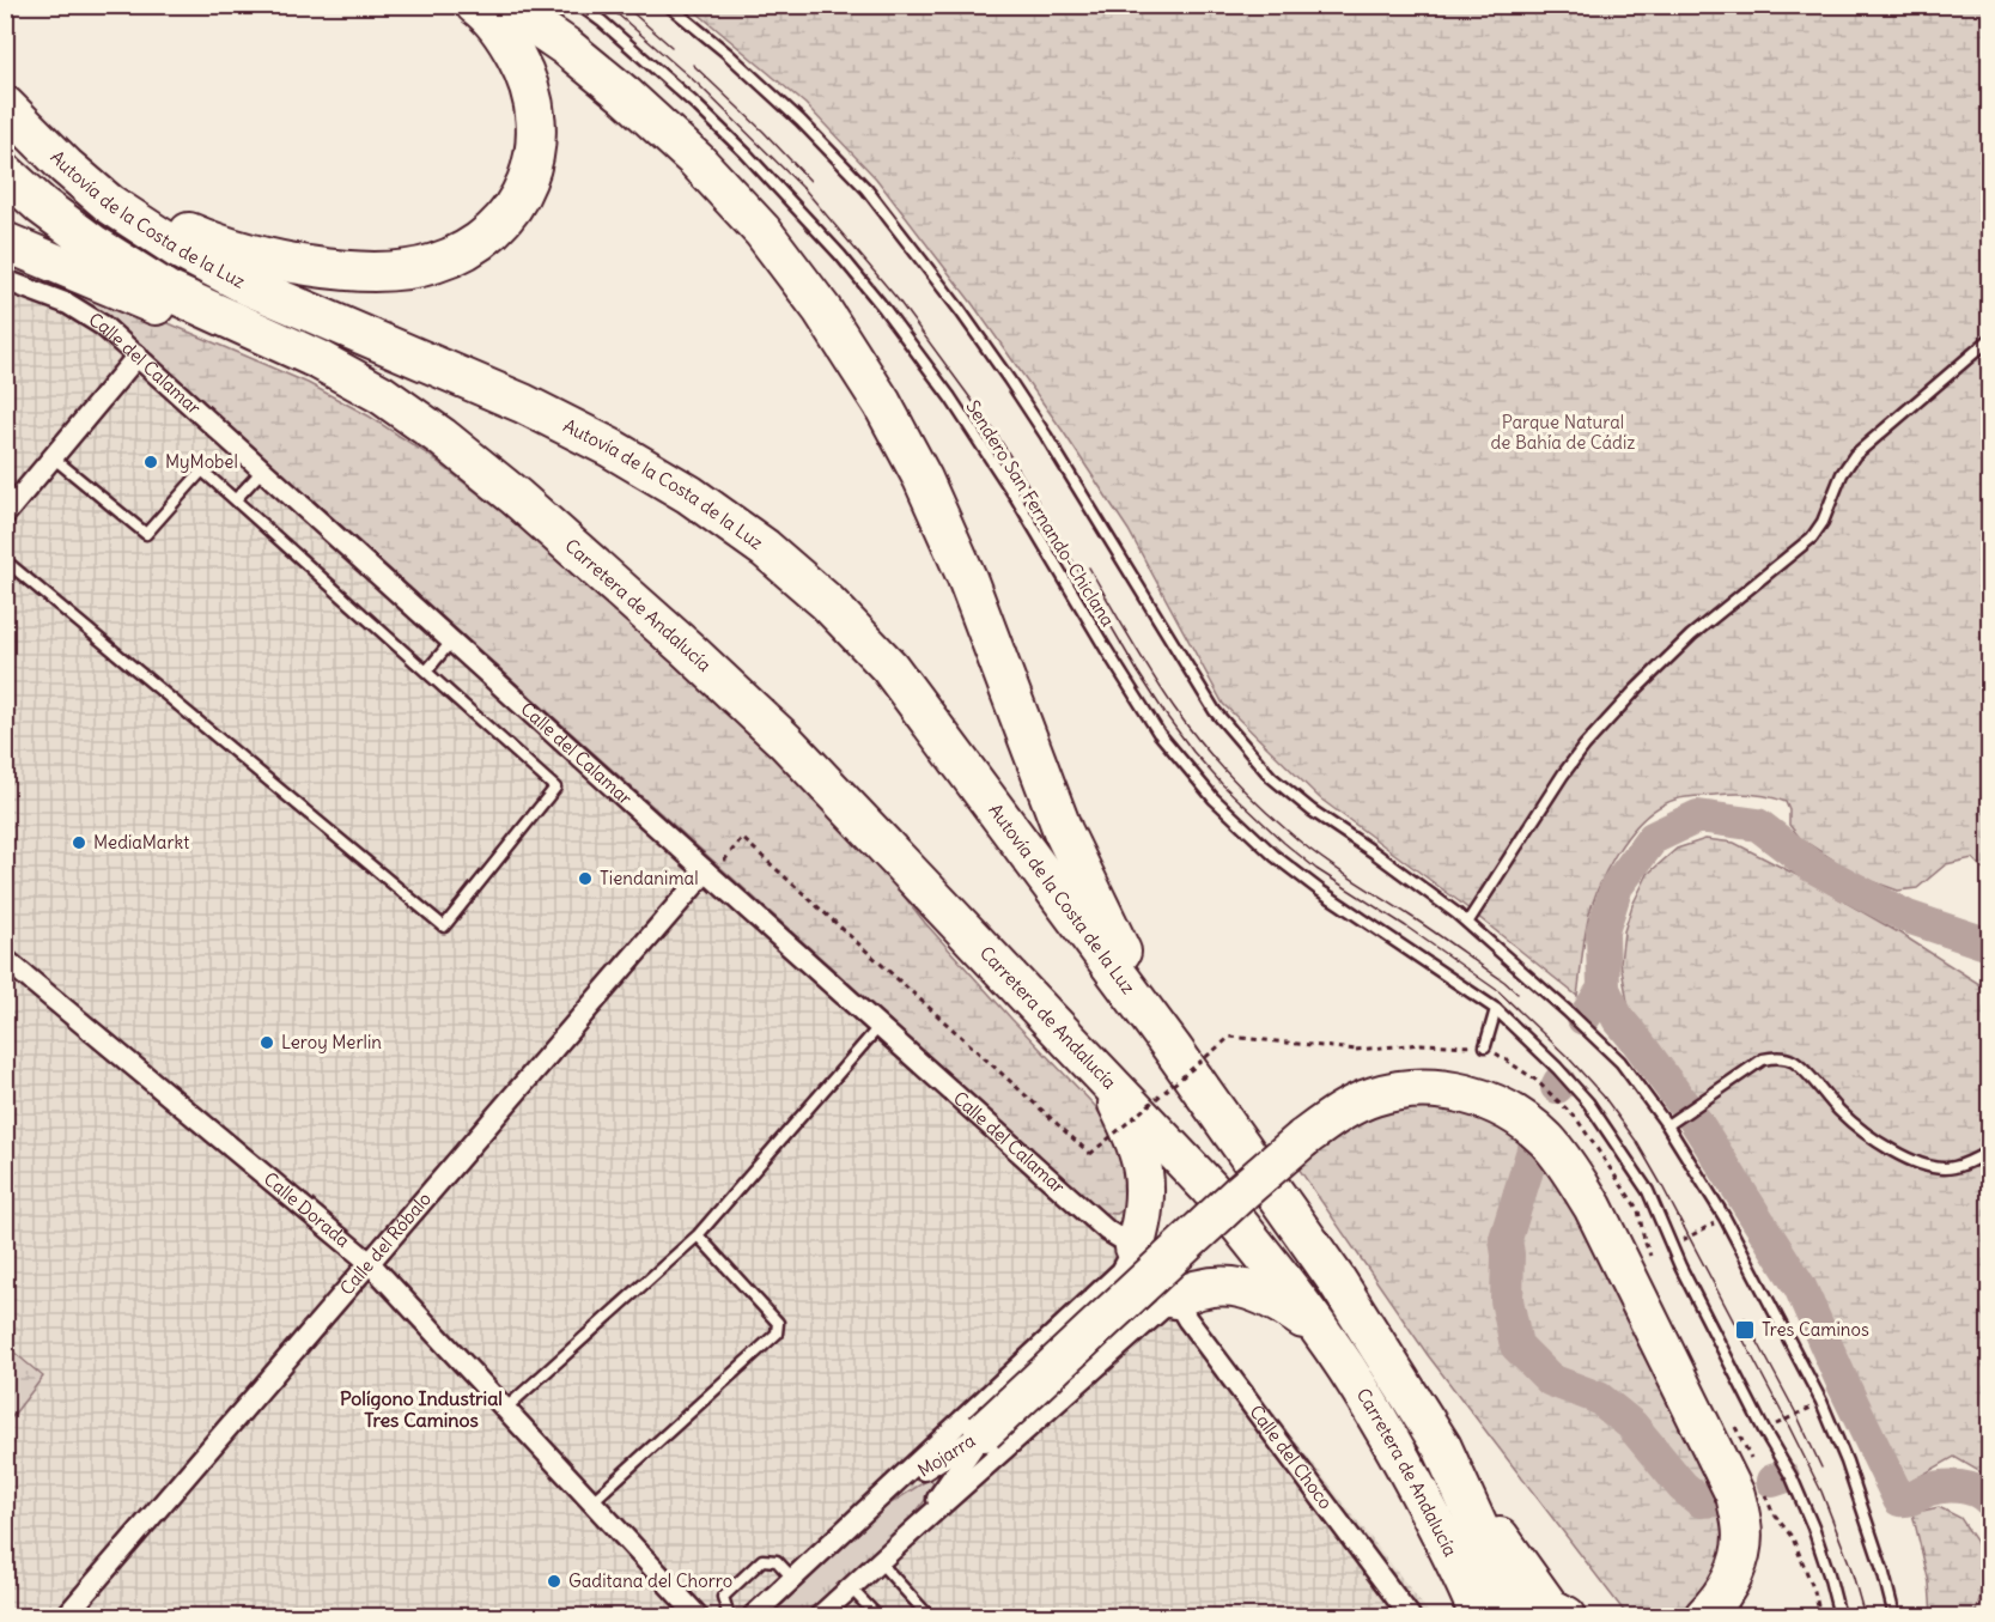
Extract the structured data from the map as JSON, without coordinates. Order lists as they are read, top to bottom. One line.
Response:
{"streets":{"highway":["Autovía de la Costa de la Luz","Carretera de Andalucía"],"street":["Calle del Calamar","Calle Dorada","Calle del Róbalo","Mojarra","Calle del Choco"],"lane":["Sendero San Fernando-Chiclana"]},"crossings":[["Autovía de la Costa de la Luz","Carretera de Andalucía"],["Calle del Calamar","Calle del Róbalo"],["Calle Dorada","Calle del Róbalo"]],"districts":["Polígono Industrial Tres Caminos"],"parks":["Parque Natural de Bahía de Cádiz"],"places":{"other":["MyMobel","MediaMarkt","Tiendanimal","Leroy Merlin","Gaditana del Chorro"],"transit":["Tres Caminos"]}}
